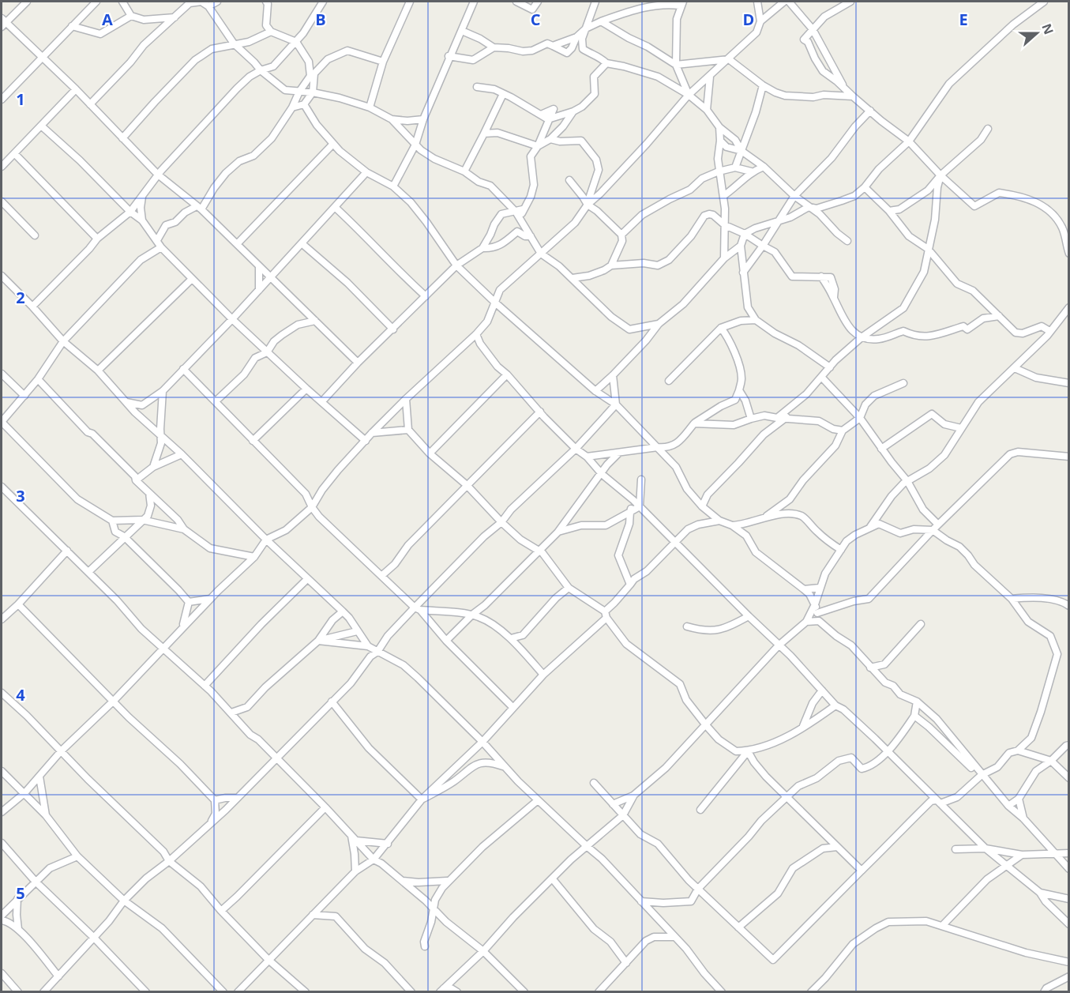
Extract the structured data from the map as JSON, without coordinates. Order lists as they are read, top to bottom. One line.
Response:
{"north":"right","grid":{"columns":["A","B","C","D","E"],"rows":["1","2","3","4","5"]}}
